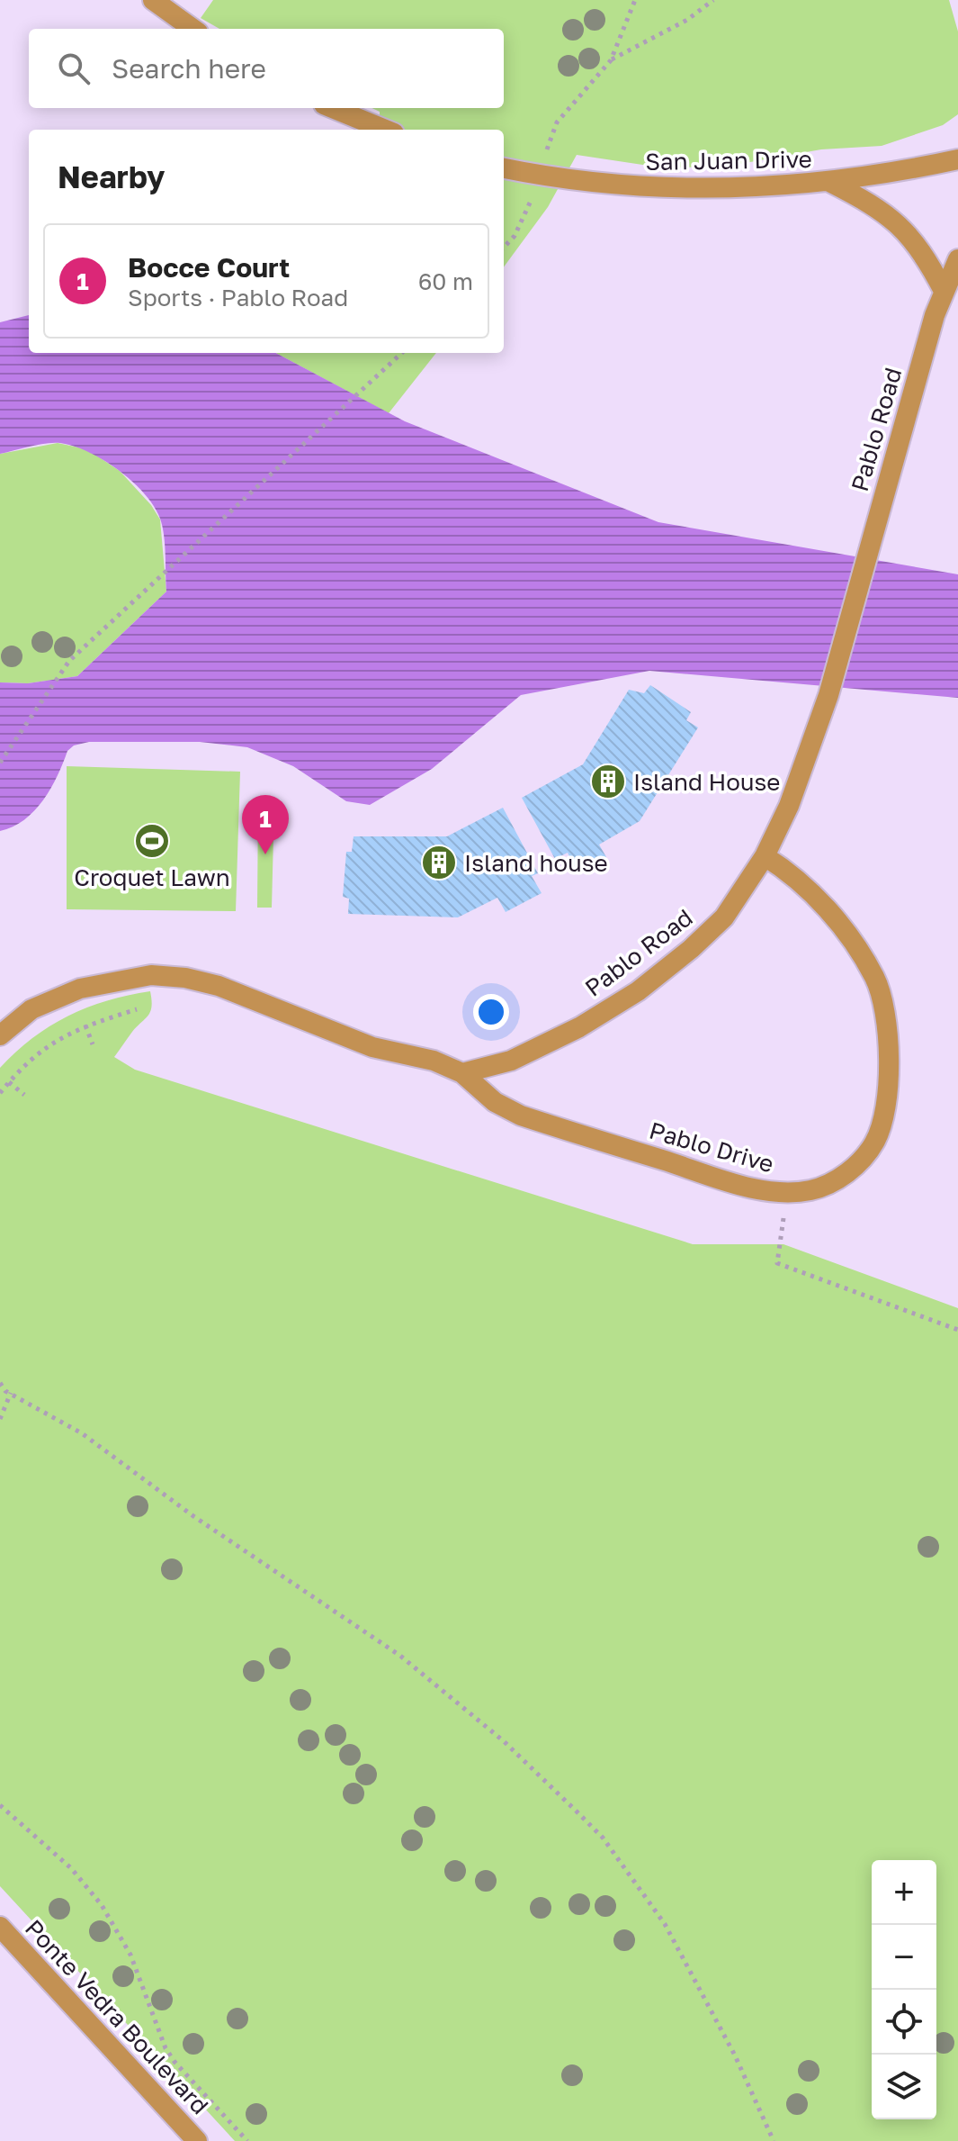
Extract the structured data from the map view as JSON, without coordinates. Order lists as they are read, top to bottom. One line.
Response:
{"streets":{"street":["San Juan Drive","Pablo Road","Pablo Drive","Ponte Vedra Boulevard"]},"crossings":[["Pablo Road","Pablo Drive"]],"places":{"building":["Island House","Island house"],"sports":["Croquet Lawn"]},"page":{"search":"Search here","heading":"Nearby","list":[{"mark":"1","name":"Bocce Court","note":"Sports · Pablo Road","value":"60 m"}],"pins":"1","map_buttons":["+","−"]}}
